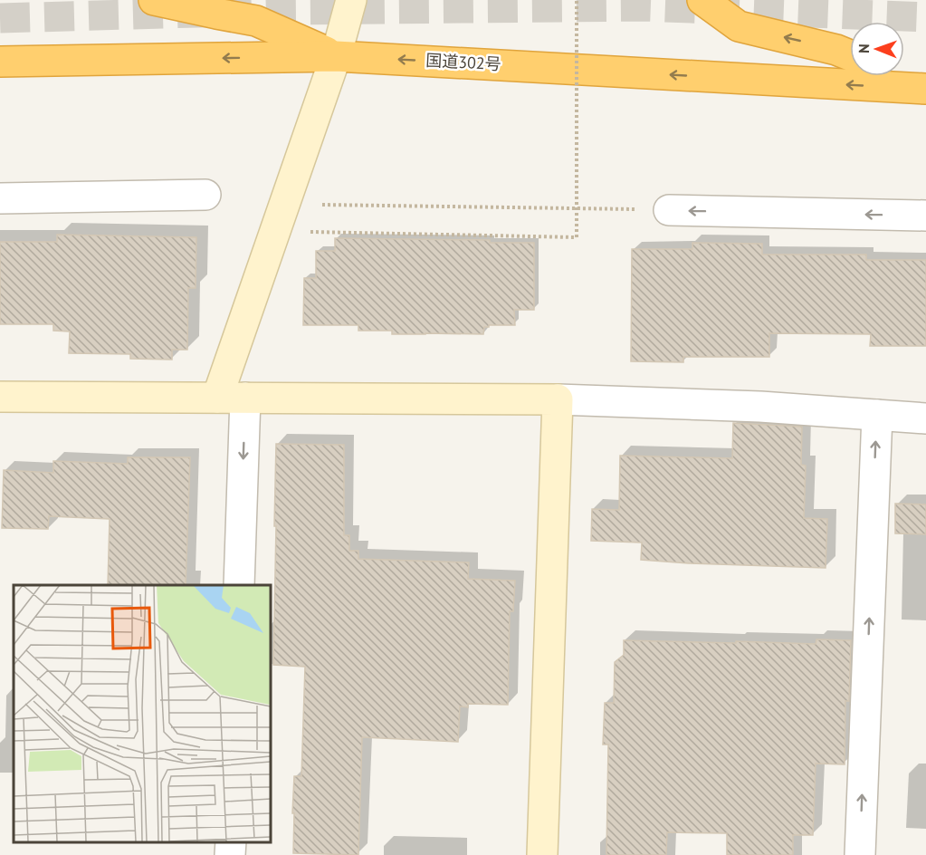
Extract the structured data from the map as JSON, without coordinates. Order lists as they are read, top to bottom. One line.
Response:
{"streets":{"highway":["国道302号"]},"north":"left"}
